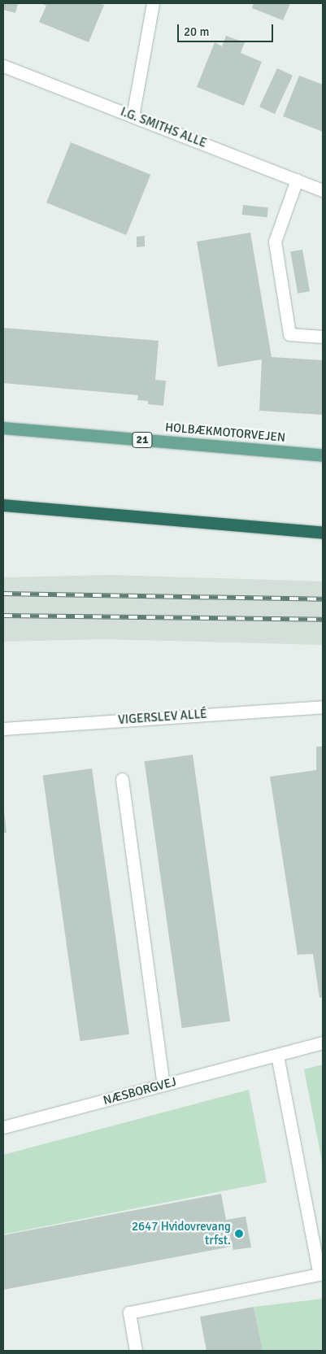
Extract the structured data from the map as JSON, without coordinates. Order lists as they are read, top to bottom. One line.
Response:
{"streets":{"main road":["HOLBÆKMOTORVEJEN","21"],"street":["I.G. SMITHS ALLE","VIGERSLEV ALLÉ","NÆSBORGVEJ"]},"places":["2647 Hvidovrevang trfst."],"scale_bar":"20 m"}
